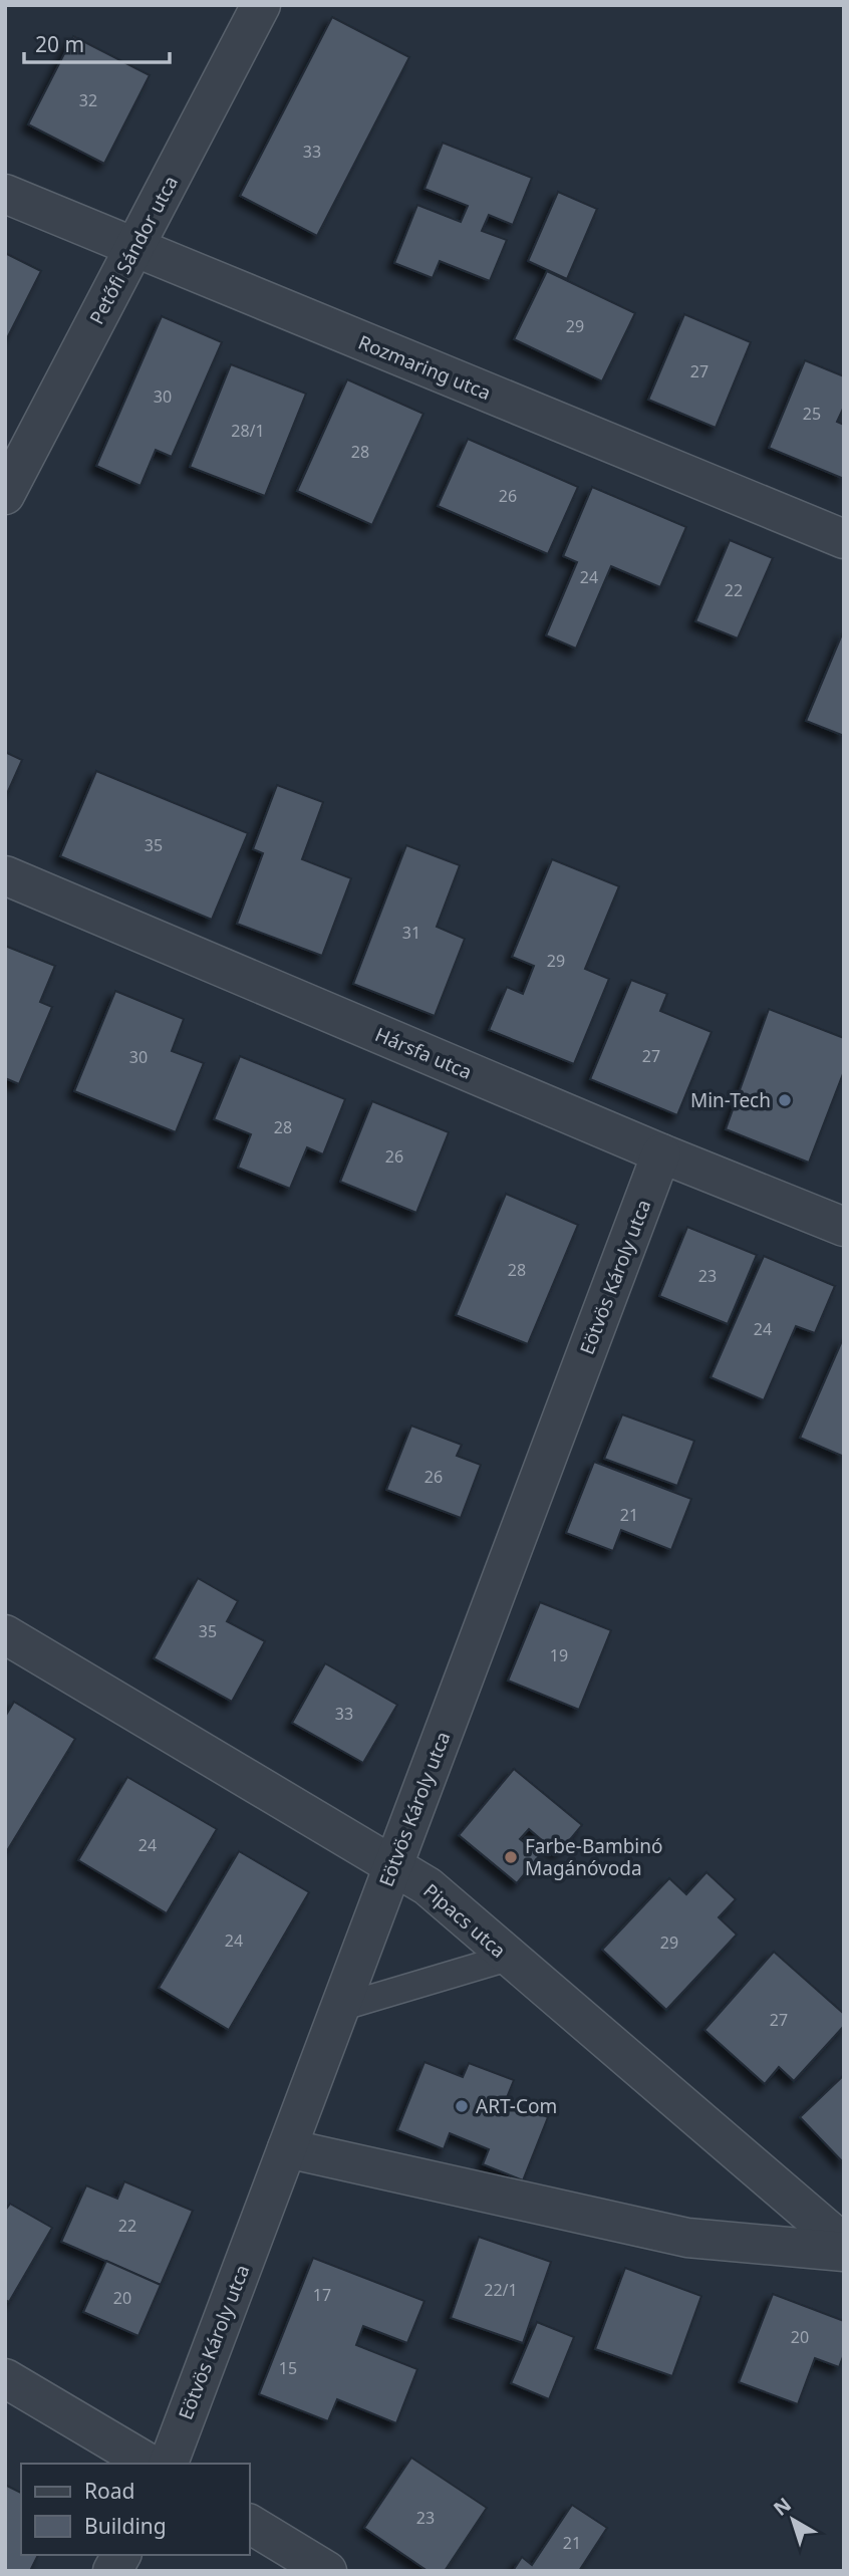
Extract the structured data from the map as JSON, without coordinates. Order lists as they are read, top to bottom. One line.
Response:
{"streets":{"street":["Petőfi Sándor utca","Rozmaring utca","Hársfa utca","Eötvös Károly utca","Pipacs utca"]},"crossings":[["Petőfi Sándor utca","Rozmaring utca"],["Hársfa utca","Eötvös Károly utca"],["Eötvös Károly utca","Pipacs utca"]],"places":["Min-Tech","Farbe-Bambinó Magánóvoda","ART-Com"],"house_numbers":["32","33","29","27","30","25","28/1","28","26","24","22","35","31","29","27","30","28","26","28","23","24","26","21","35","19","33","24","24","29","27","22","22/1","17","20","20","15","23","21"],"legend":["Road","Building"],"scale_bar":"20 m","north":"top left"}
